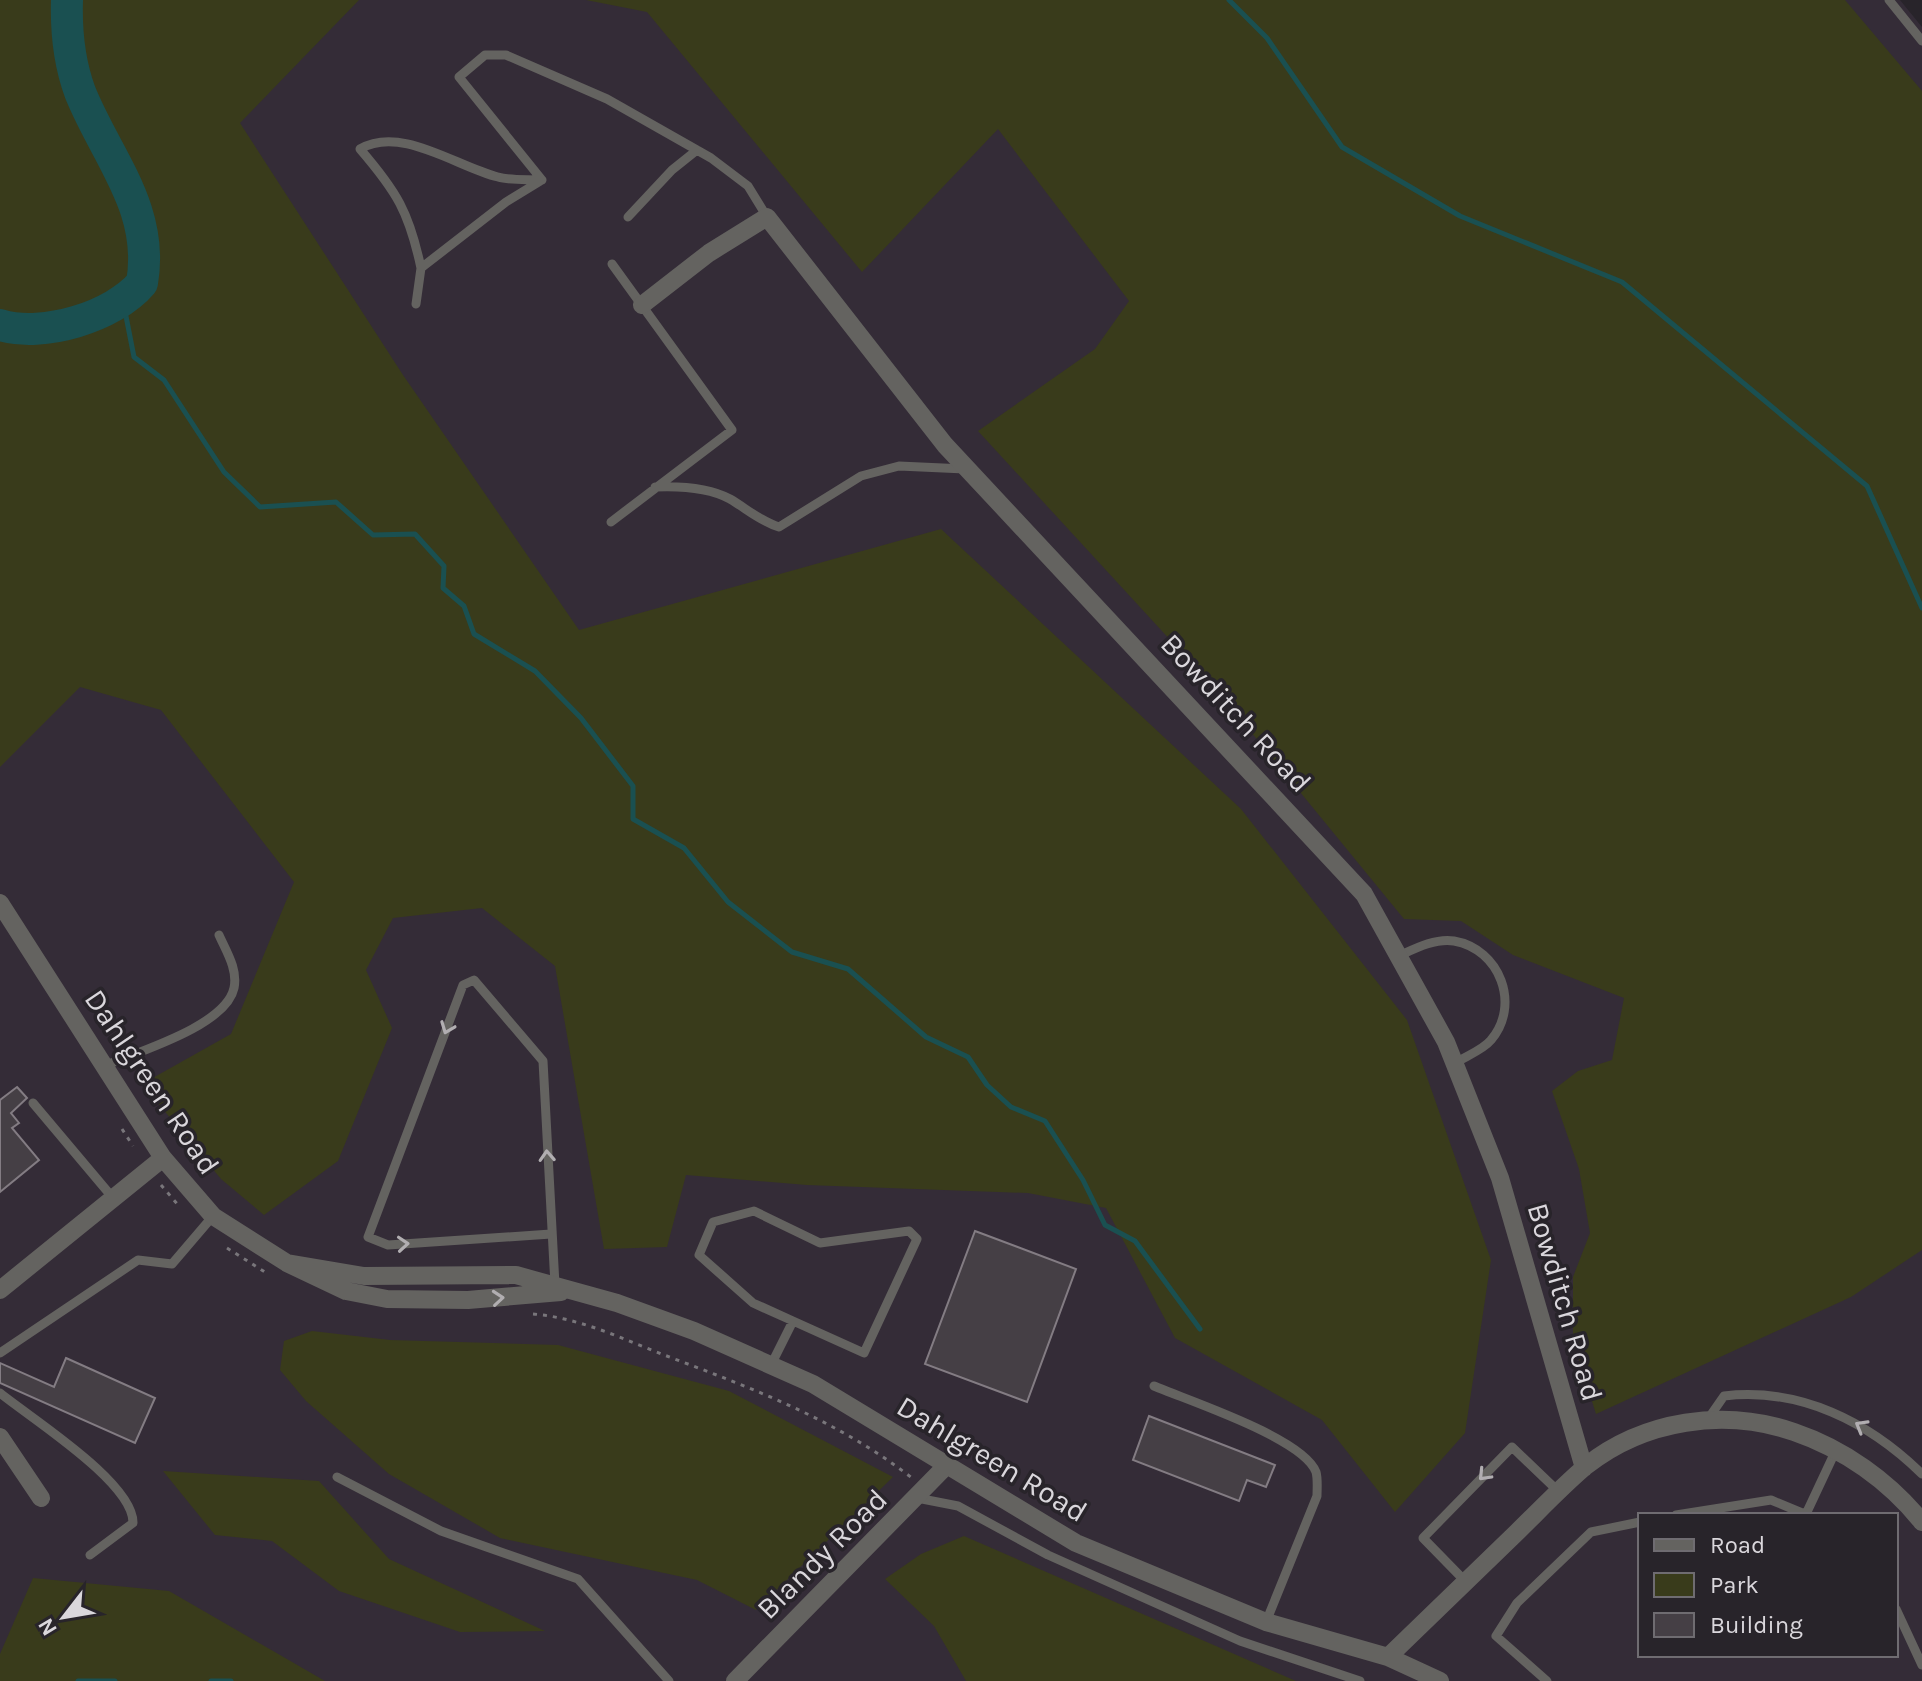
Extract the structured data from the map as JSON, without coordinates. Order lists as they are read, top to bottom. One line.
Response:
{"streets":{"street":["Bowditch Road","Dahlgreen Road","Blandy Road"]},"crossings":[["Dahlgreen Road","Blandy Road"]],"legend":["Road","Park","Building"],"north":"bottom left"}
